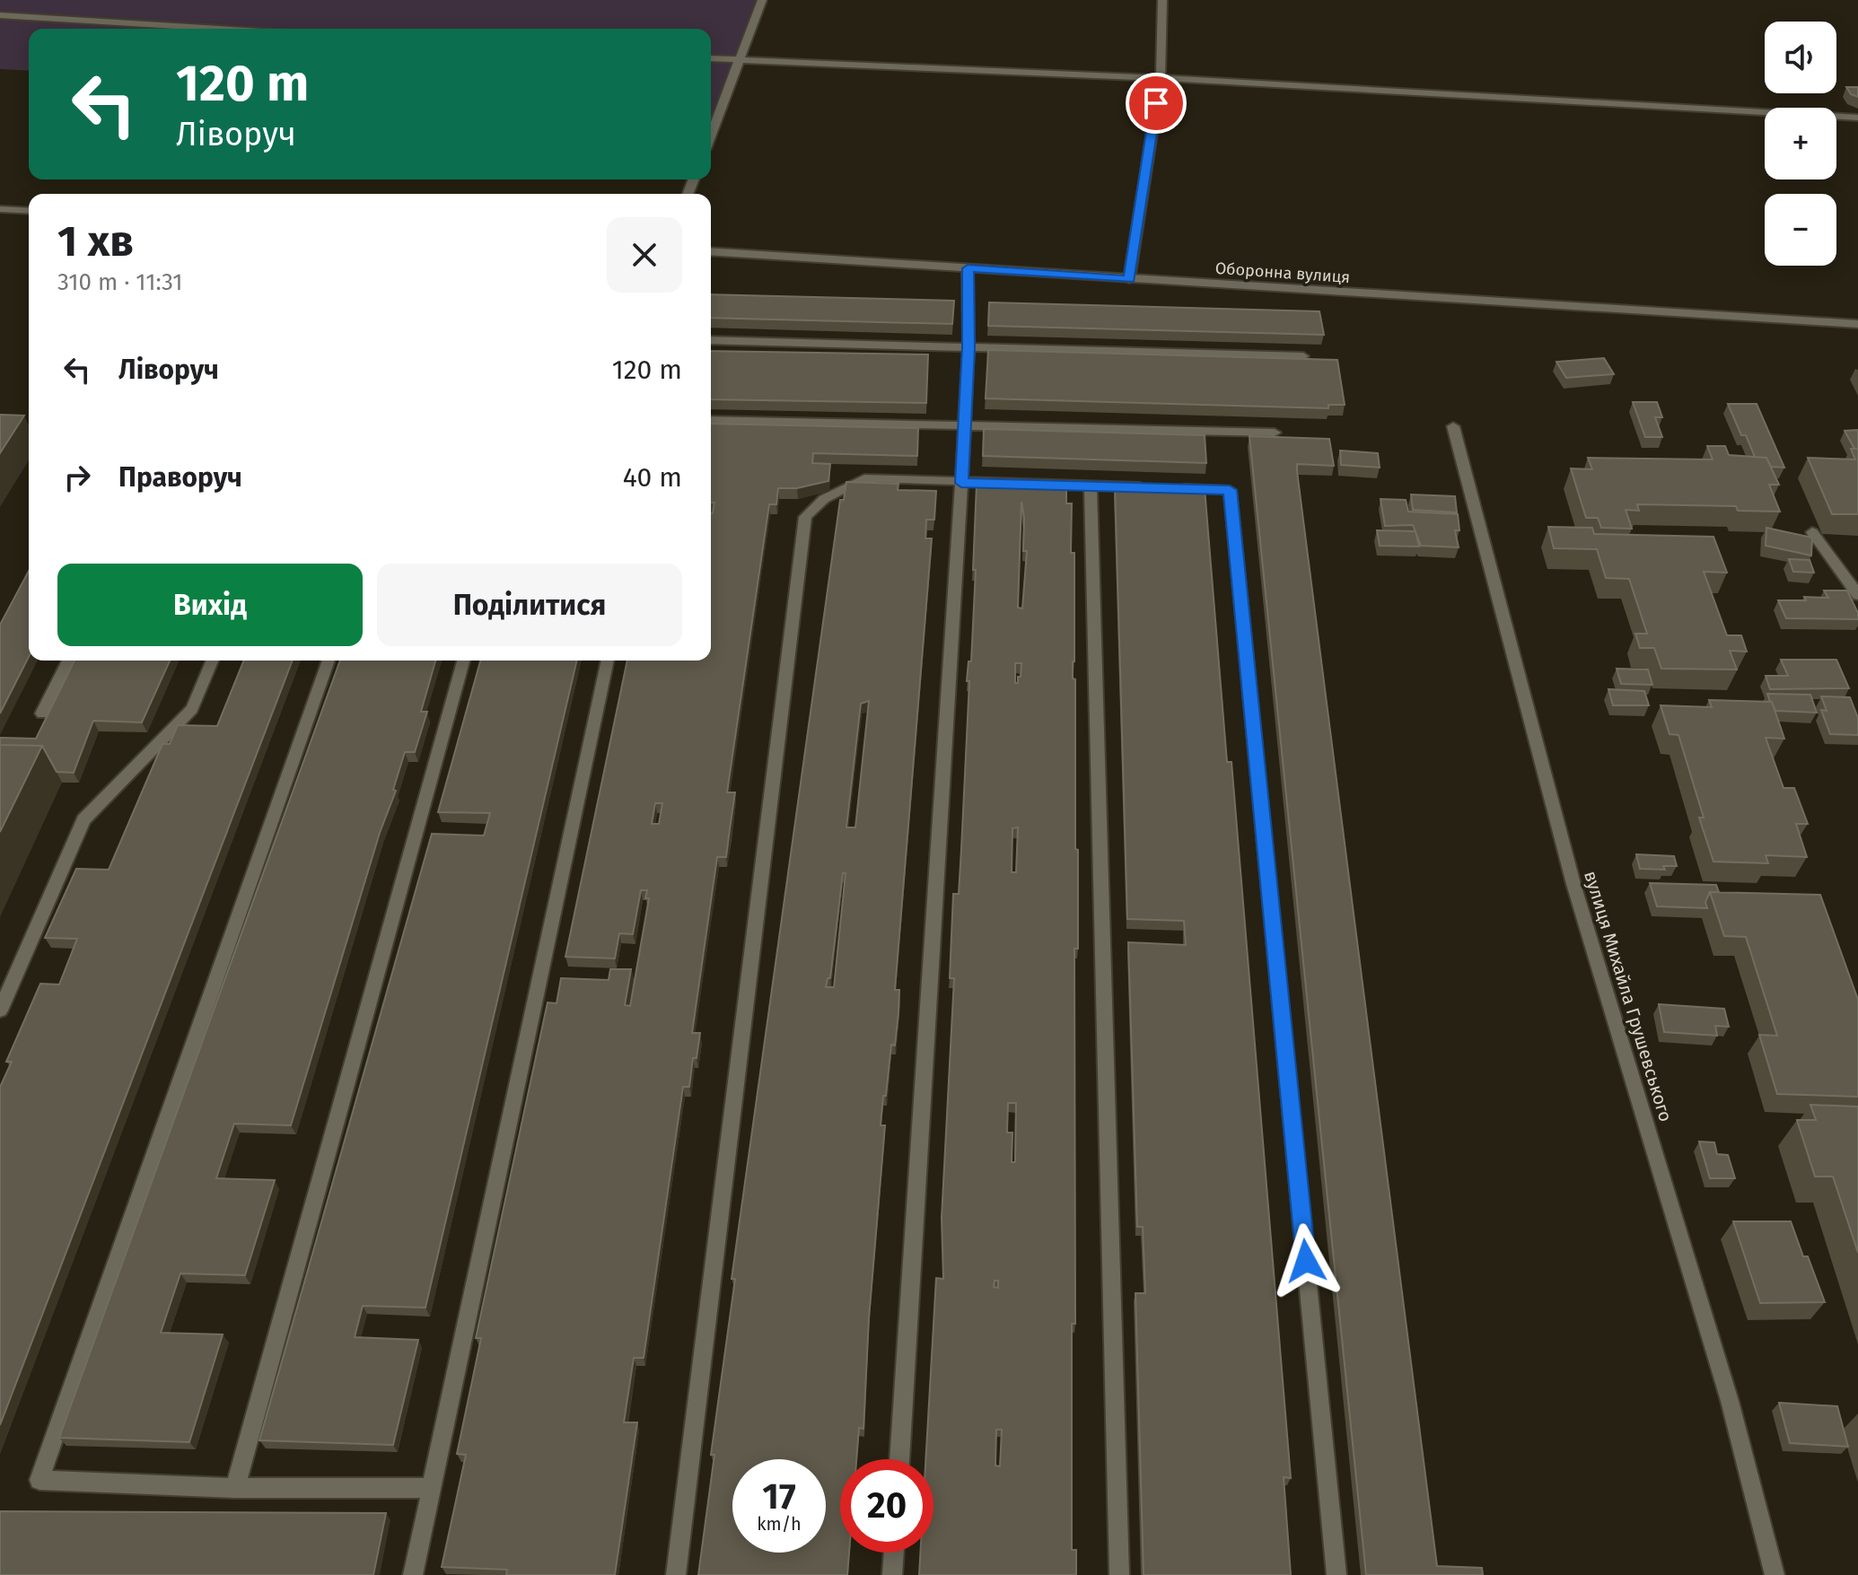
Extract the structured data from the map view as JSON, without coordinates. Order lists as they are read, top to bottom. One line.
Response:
{"streets":{"street":["Оборонна вулиця","вулиця Михайла Грушевського"]},"page":{"map_buttons":["+","−"],"turn":["120 m","Ліворуч"],"heading":["1 хв","310 m · 11:31"],"list":[{"name":"Ліворуч","value":"120 m"},{"name":"Праворуч","value":"40 m"}],"buttons":["Вихід","Поділитися"],"speed":"17 km/h","limit":"20"}}
